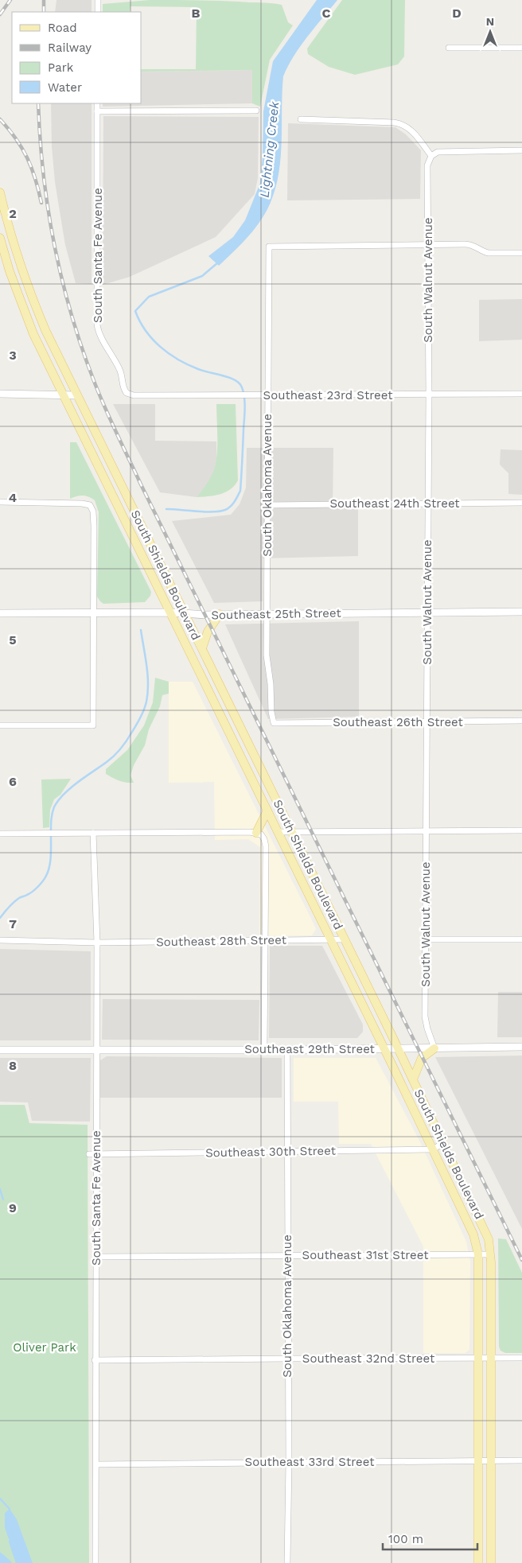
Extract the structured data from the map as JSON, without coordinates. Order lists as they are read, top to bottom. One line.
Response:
{"streets":{"main road":["South Shields Boulevard","Southeast 25th Street","Southeast 29th Street"],"street":["South Santa Fe Avenue","South Walnut Avenue","Southeast 23rd Street","South Oklahoma Avenue","Southeast 24th Street","Southeast 26th Street","Southeast 28th Street","Southeast 30th Street","Southeast 31st Street","Southeast 32nd Street","Southeast 33rd Street"]},"crossings":[["South Santa Fe Avenue","Southeast 23rd Street"],["South Santa Fe Avenue","Southeast 28th Street"],["South Santa Fe Avenue","Southeast 29th Street"],["South Santa Fe Avenue","Southeast 30th Street"],["South Santa Fe Avenue","Southeast 31st Street"],["South Santa Fe Avenue","Southeast 32nd Street"],["South Santa Fe Avenue","Southeast 33rd Street"],["South Walnut Avenue","Southeast 23rd Street"],["South Walnut Avenue","South Oklahoma Avenue"],["South Walnut Avenue","Southeast 24th Street"],["South Walnut Avenue","Southeast 25th Street"],["South Walnut Avenue","Southeast 26th Street"],["South Walnut Avenue","Southeast 29th Street"],["Southeast 23rd Street","South Oklahoma Avenue"],["South Oklahoma Avenue","Southeast 24th Street"],["South Oklahoma Avenue","Southeast 25th Street"],["South Oklahoma Avenue","Southeast 26th Street"],["South Oklahoma Avenue","Southeast 29th Street"],["South Oklahoma Avenue","Southeast 30th Street"],["South Oklahoma Avenue","Southeast 31st Street"],["South Oklahoma Avenue","Southeast 32nd Street"],["South Oklahoma Avenue","Southeast 33rd Street"],["South Shields Boulevard","Southeast 25th Street"],["South Shields Boulevard","Southeast 28th Street"],["South Shields Boulevard","Southeast 29th Street"],["South Shields Boulevard","Southeast 30th Street"],["South Shields Boulevard","Southeast 31st Street"],["South Shields Boulevard","Southeast 32nd Street"],["South Shields Boulevard","Southeast 33rd Street"]],"water":["Lightning Creek"],"parks":["Oliver Park"],"legend":["Road","Railway","Park","Water"],"scale_bar":"100 m","north":"top","grid":{"columns":["B","C","D"],"rows":["2","3","4","5","6","7","8","9"]}}
